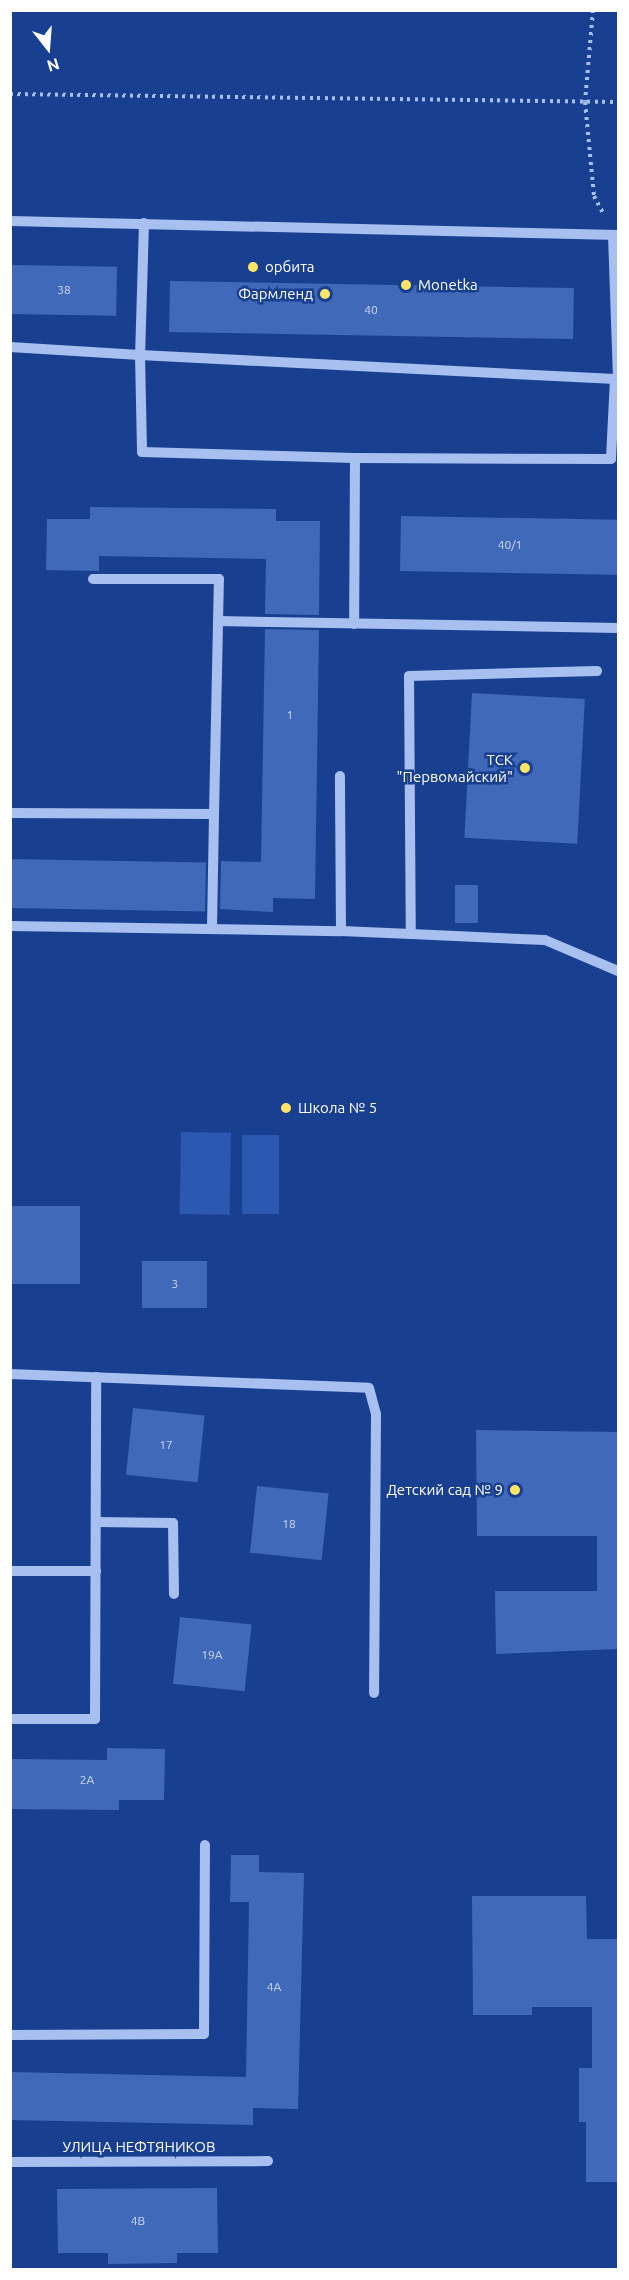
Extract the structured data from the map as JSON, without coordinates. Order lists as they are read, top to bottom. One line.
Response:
{"streets":{"street":["УЛИЦА НЕФТЯНИКОВ"]},"places":["орбита","Monetka","Фармленд","ТСК \"Первомайский\"","Школа № 5","Детский сад № 9"],"house_numbers":["38","40","40/1","1","3","17","18","19А","2А","4А","4В"],"north":"bottom"}
